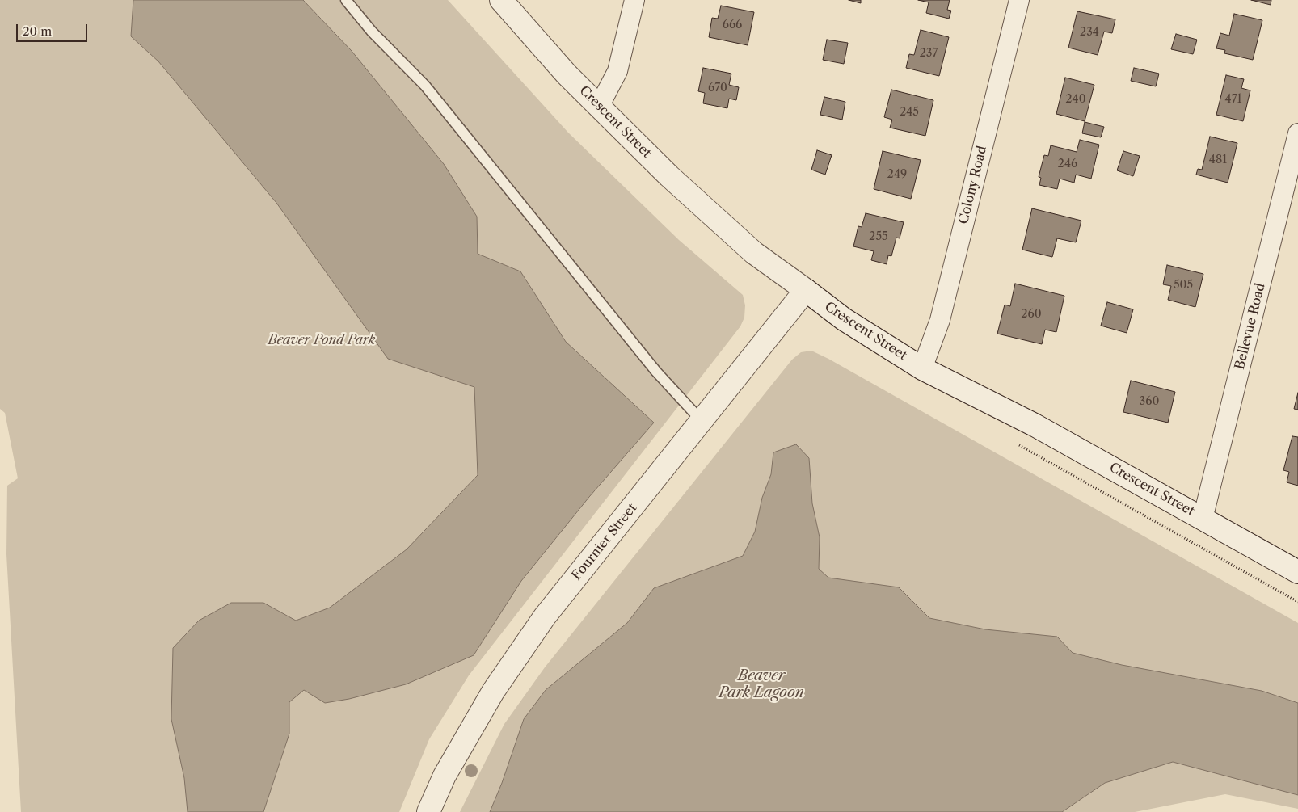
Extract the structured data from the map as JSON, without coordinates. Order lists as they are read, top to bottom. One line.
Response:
{"streets":{"street":["Crescent Street","Colony Road","Bellevue Road","Fournier Street"]},"crossings":[["Crescent Street","Colony Road"],["Crescent Street","Bellevue Road"],["Crescent Street","Fournier Street"]],"water":["Beaver Park Lagoon"],"parks":["Beaver Pond Park"],"house_numbers":["666","234","237","670","240","471","245","481","246","249","255","505","260","360"],"scale_bar":"20 m"}
